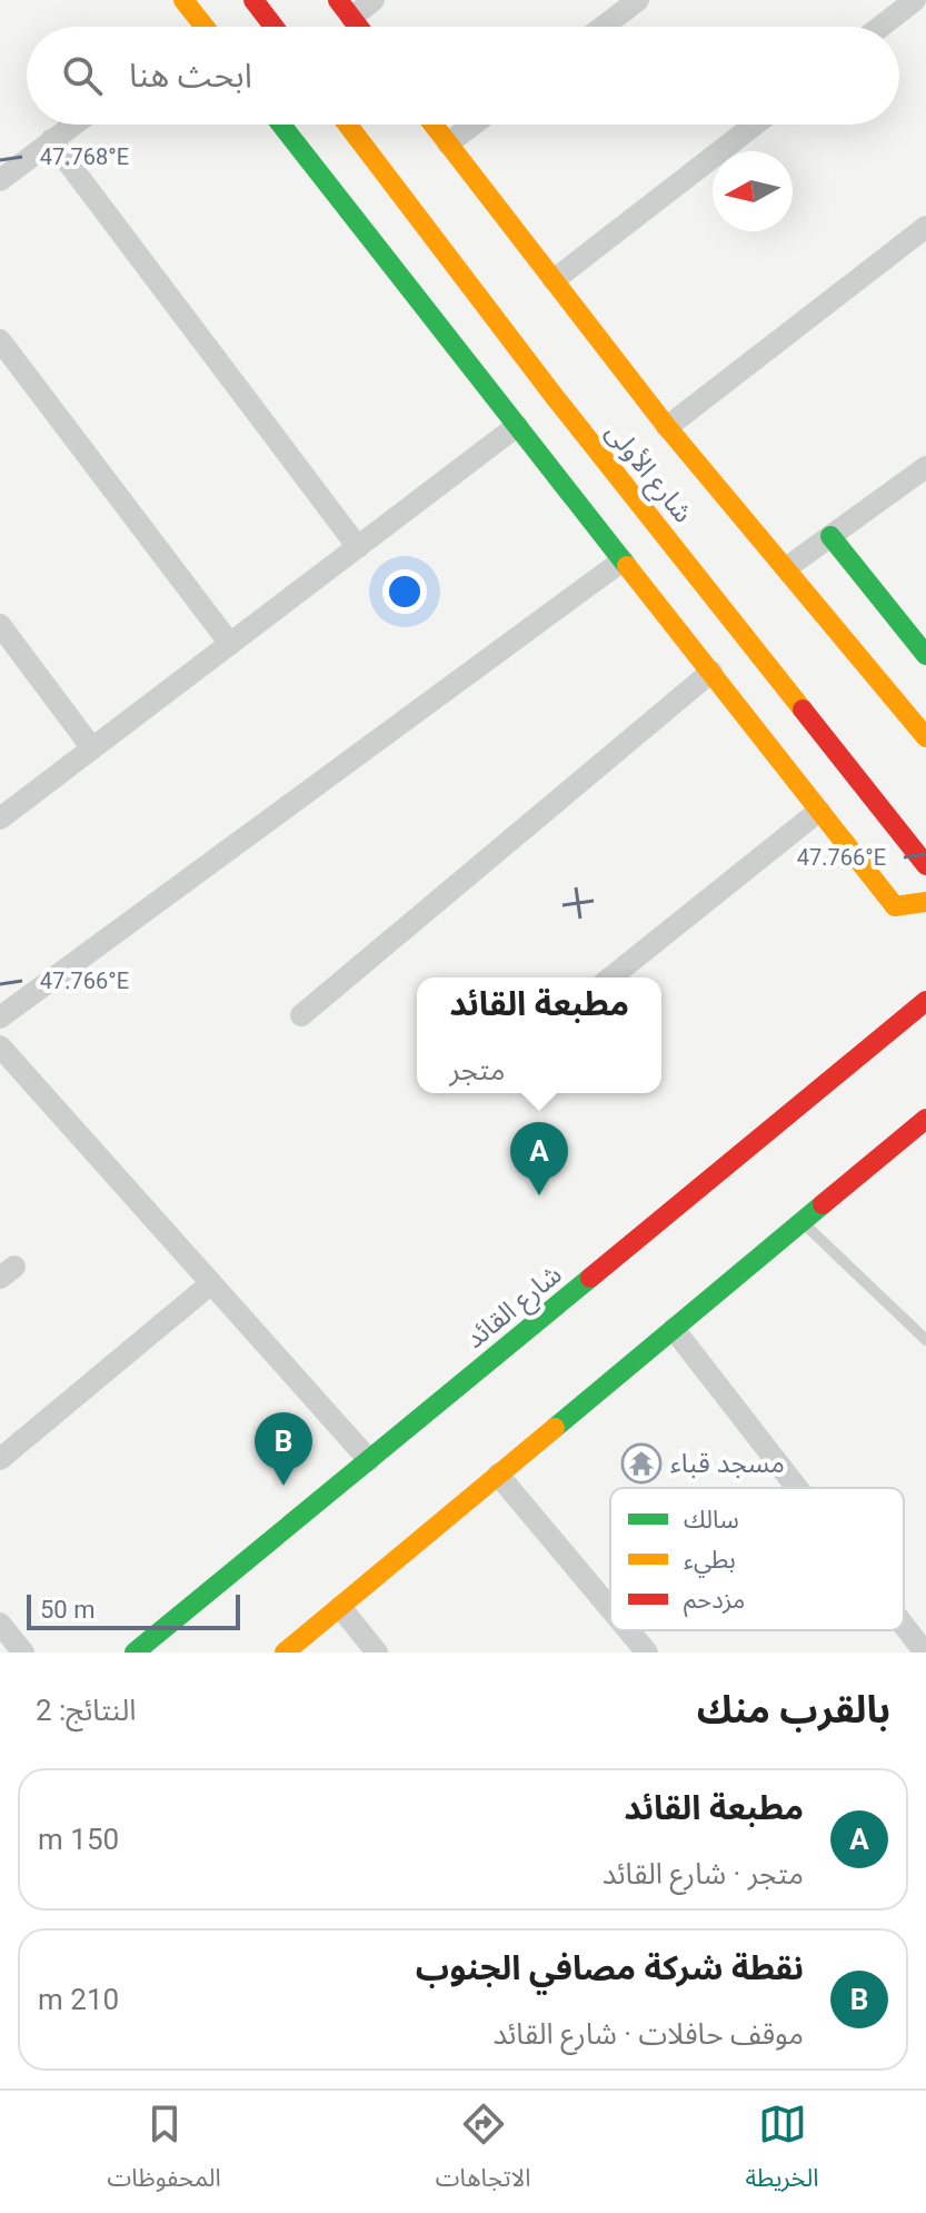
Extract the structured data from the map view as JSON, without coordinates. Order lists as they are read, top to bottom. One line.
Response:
{"streets":{"main road":["شارع الأولى","شارع القائد"]},"places":{"temple":["مسجد قباء"]},"legend":["سالك","بطيء","مزدحم"],"scale_bar":"50 m","north":"left","page":{"search":"ابحث هنا","popup":["مطبعة القائد","متجر"],"pins":["A","B"],"scale":"50 m","heading":["بالقرب منك","النتائج: 2"],"list":[{"mark":"A","name":"مطبعة القائد","note":"متجر · شارع القائد","value":"150 m"},{"mark":"B","name":"نقطة شركة مصافي الجنوب","note":"موقف حافلات · شارع القائد","value":"210 m"}],"nav":["الخريطة","الاتجاهات","المحفوظات"]},"coordinates":["47.768°E","47.766°E"]}
